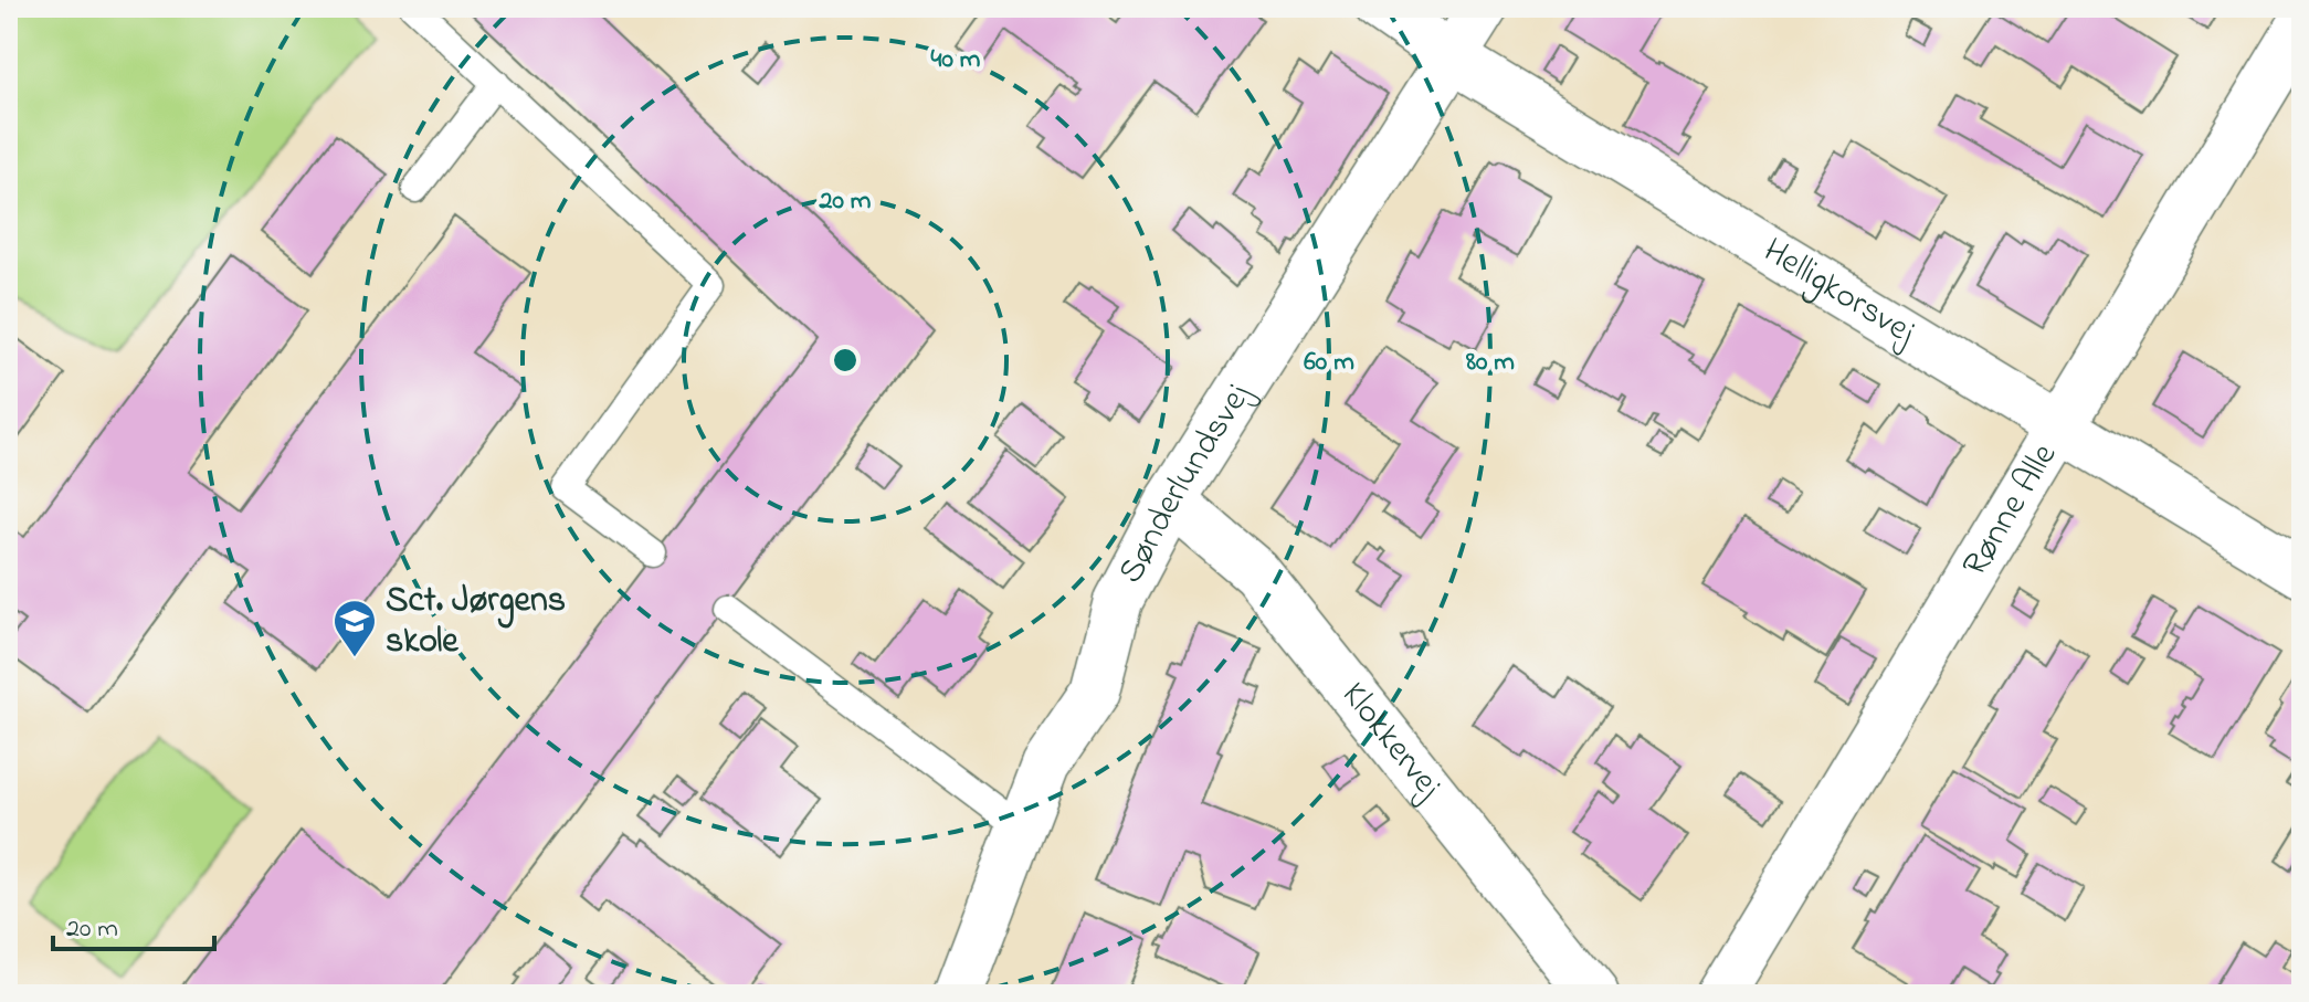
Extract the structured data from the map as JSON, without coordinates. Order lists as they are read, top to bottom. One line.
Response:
{"streets":{"street":["Helligkorsvej","Sønderlundsvej","Rønne Alle","Klokkervej"]},"crossings":[["Helligkorsvej","Sønderlundsvej"],["Helligkorsvej","Rønne Alle"],["Sønderlundsvej","Klokkervej"]],"places":{"school or university":["Sct. Jørgens skole"]},"scale_bar":"20 m","rings":["40 m","20 m","60 m","80 m"]}
